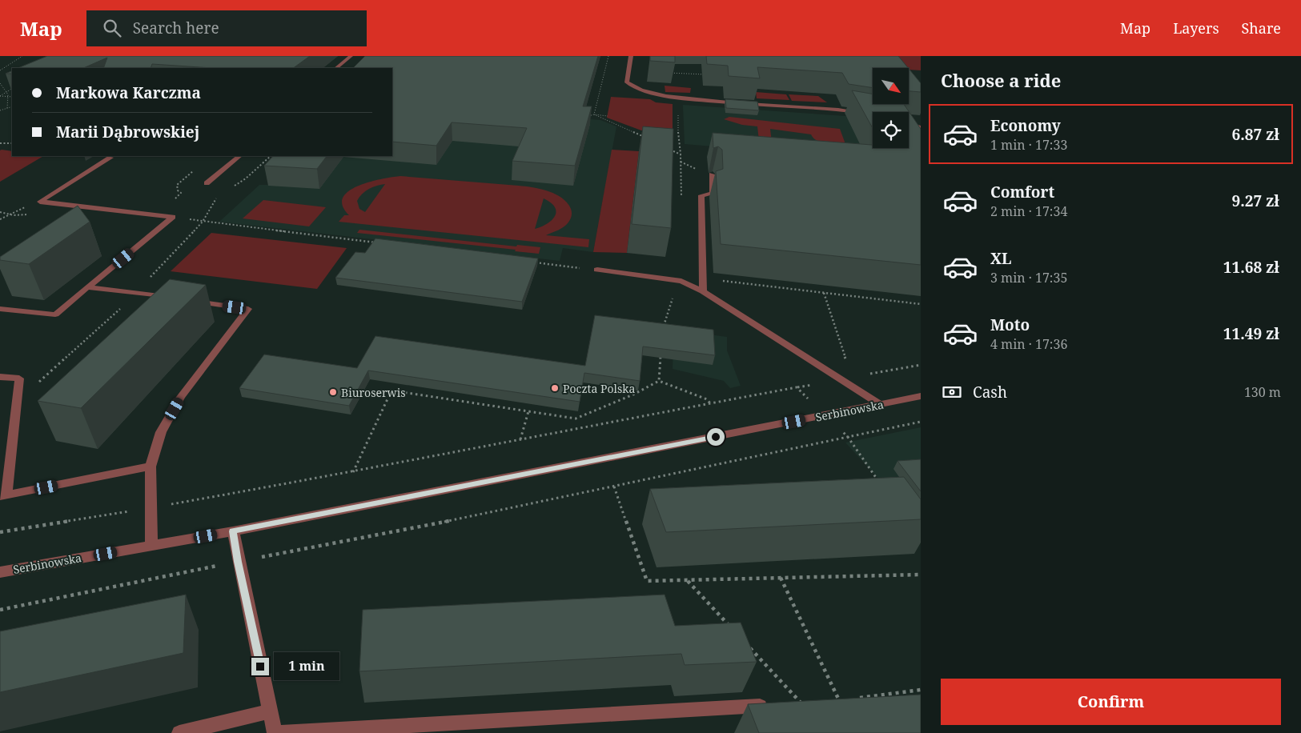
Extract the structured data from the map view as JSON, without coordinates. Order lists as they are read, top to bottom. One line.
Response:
{"streets":{"street":["Serbinowska"]},"places":["Poczta Polska","Biuroserwis"],"north":"bottom right","page":{"header":"Map","search":"Search here","nav":["Map","Layers","Share"],"heading":"Choose a ride","banner":["Markowa Karczma","Marii Dąbrowskiej"],"list":[{"name":"Economy","note":"1 min · 17:33","value":"6.87 zł"},{"name":"Comfort","note":"2 min · 17:34","value":"9.27 zł"},{"name":"XL","note":"3 min · 17:35","value":"11.68 zł"},{"name":"Moto","note":"4 min · 17:36","value":"11.49 zł"}],"pay":["Cash","130 m"],"bubble":"1 min","buttons":"Confirm"}}
